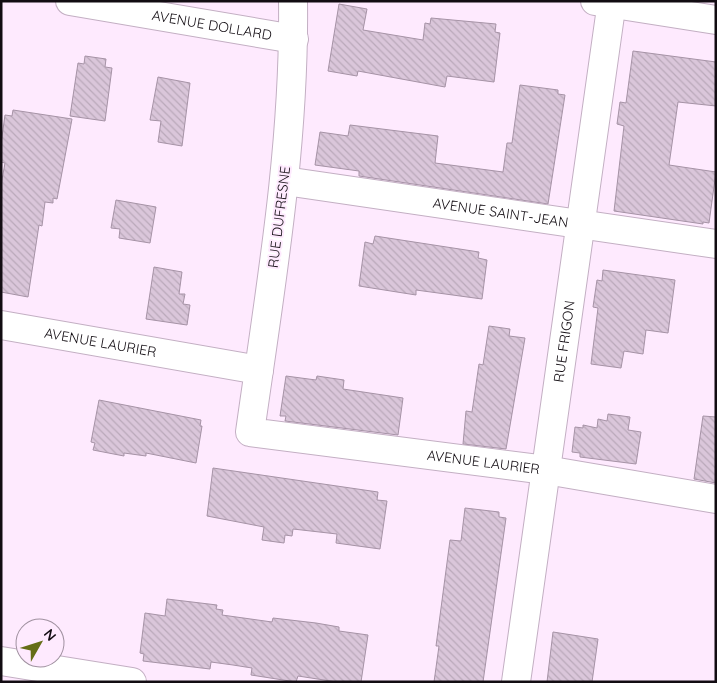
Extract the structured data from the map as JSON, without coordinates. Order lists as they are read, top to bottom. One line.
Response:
{"streets":{"street":["AVENUE DOLLARD","AVENUE SAINT-JEAN","RUE DUFRESNE","RUE FRIGON","AVENUE LAURIER"]},"crossings":[["AVENUE DOLLARD","RUE DUFRESNE"],["AVENUE SAINT-JEAN","RUE DUFRESNE"],["AVENUE SAINT-JEAN","RUE FRIGON"],["RUE DUFRESNE","AVENUE LAURIER"],["RUE FRIGON","AVENUE LAURIER"]],"north":"top right"}
